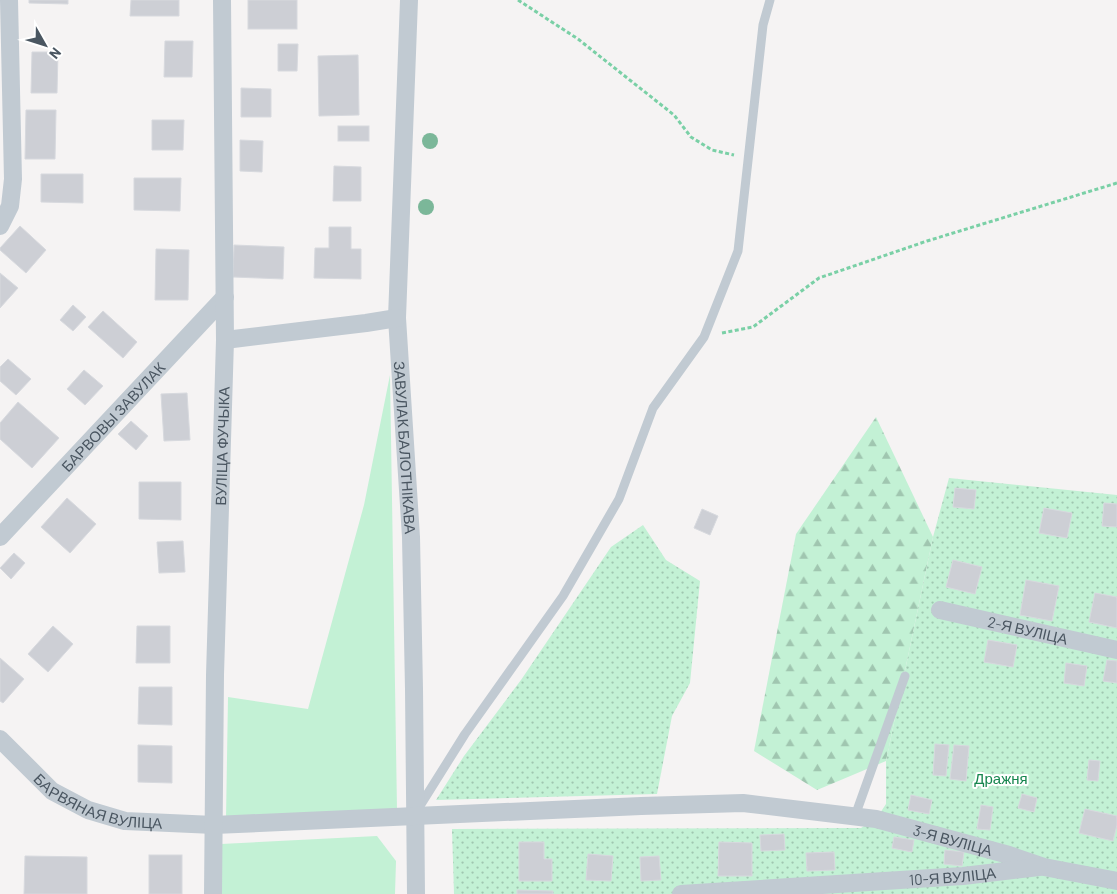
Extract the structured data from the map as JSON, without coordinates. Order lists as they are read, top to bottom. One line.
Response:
{"streets":{"street":["БАРВОВЫ ЗАВУЛАК","ВУЛІЦА ФУЧЫКА","ЗАВУЛАК БАЛОТНІКАВА","2-Я ВУЛІЦА","БАРВЯНАЯ ВУЛІЦА","3-Я ВУЛІЦА","10-Я ВУЛІЦА"]},"crossings":[["БАРВОВЫ ЗАВУЛАК","ВУЛІЦА ФУЧЫКА"],["ВУЛІЦА ФУЧЫКА","БАРВЯНАЯ ВУЛІЦА"],["ЗАВУЛАК БАЛОТНІКАВА","БАРВЯНАЯ ВУЛІЦА"],["ЗАВУЛАК БАЛОТНІКАВА","3-Я ВУЛІЦА"],["БАРВЯНАЯ ВУЛІЦА","3-Я ВУЛІЦА"],["3-Я ВУЛІЦА","10-Я ВУЛІЦА"]],"parks":["Дражня"],"north":"bottom right"}
